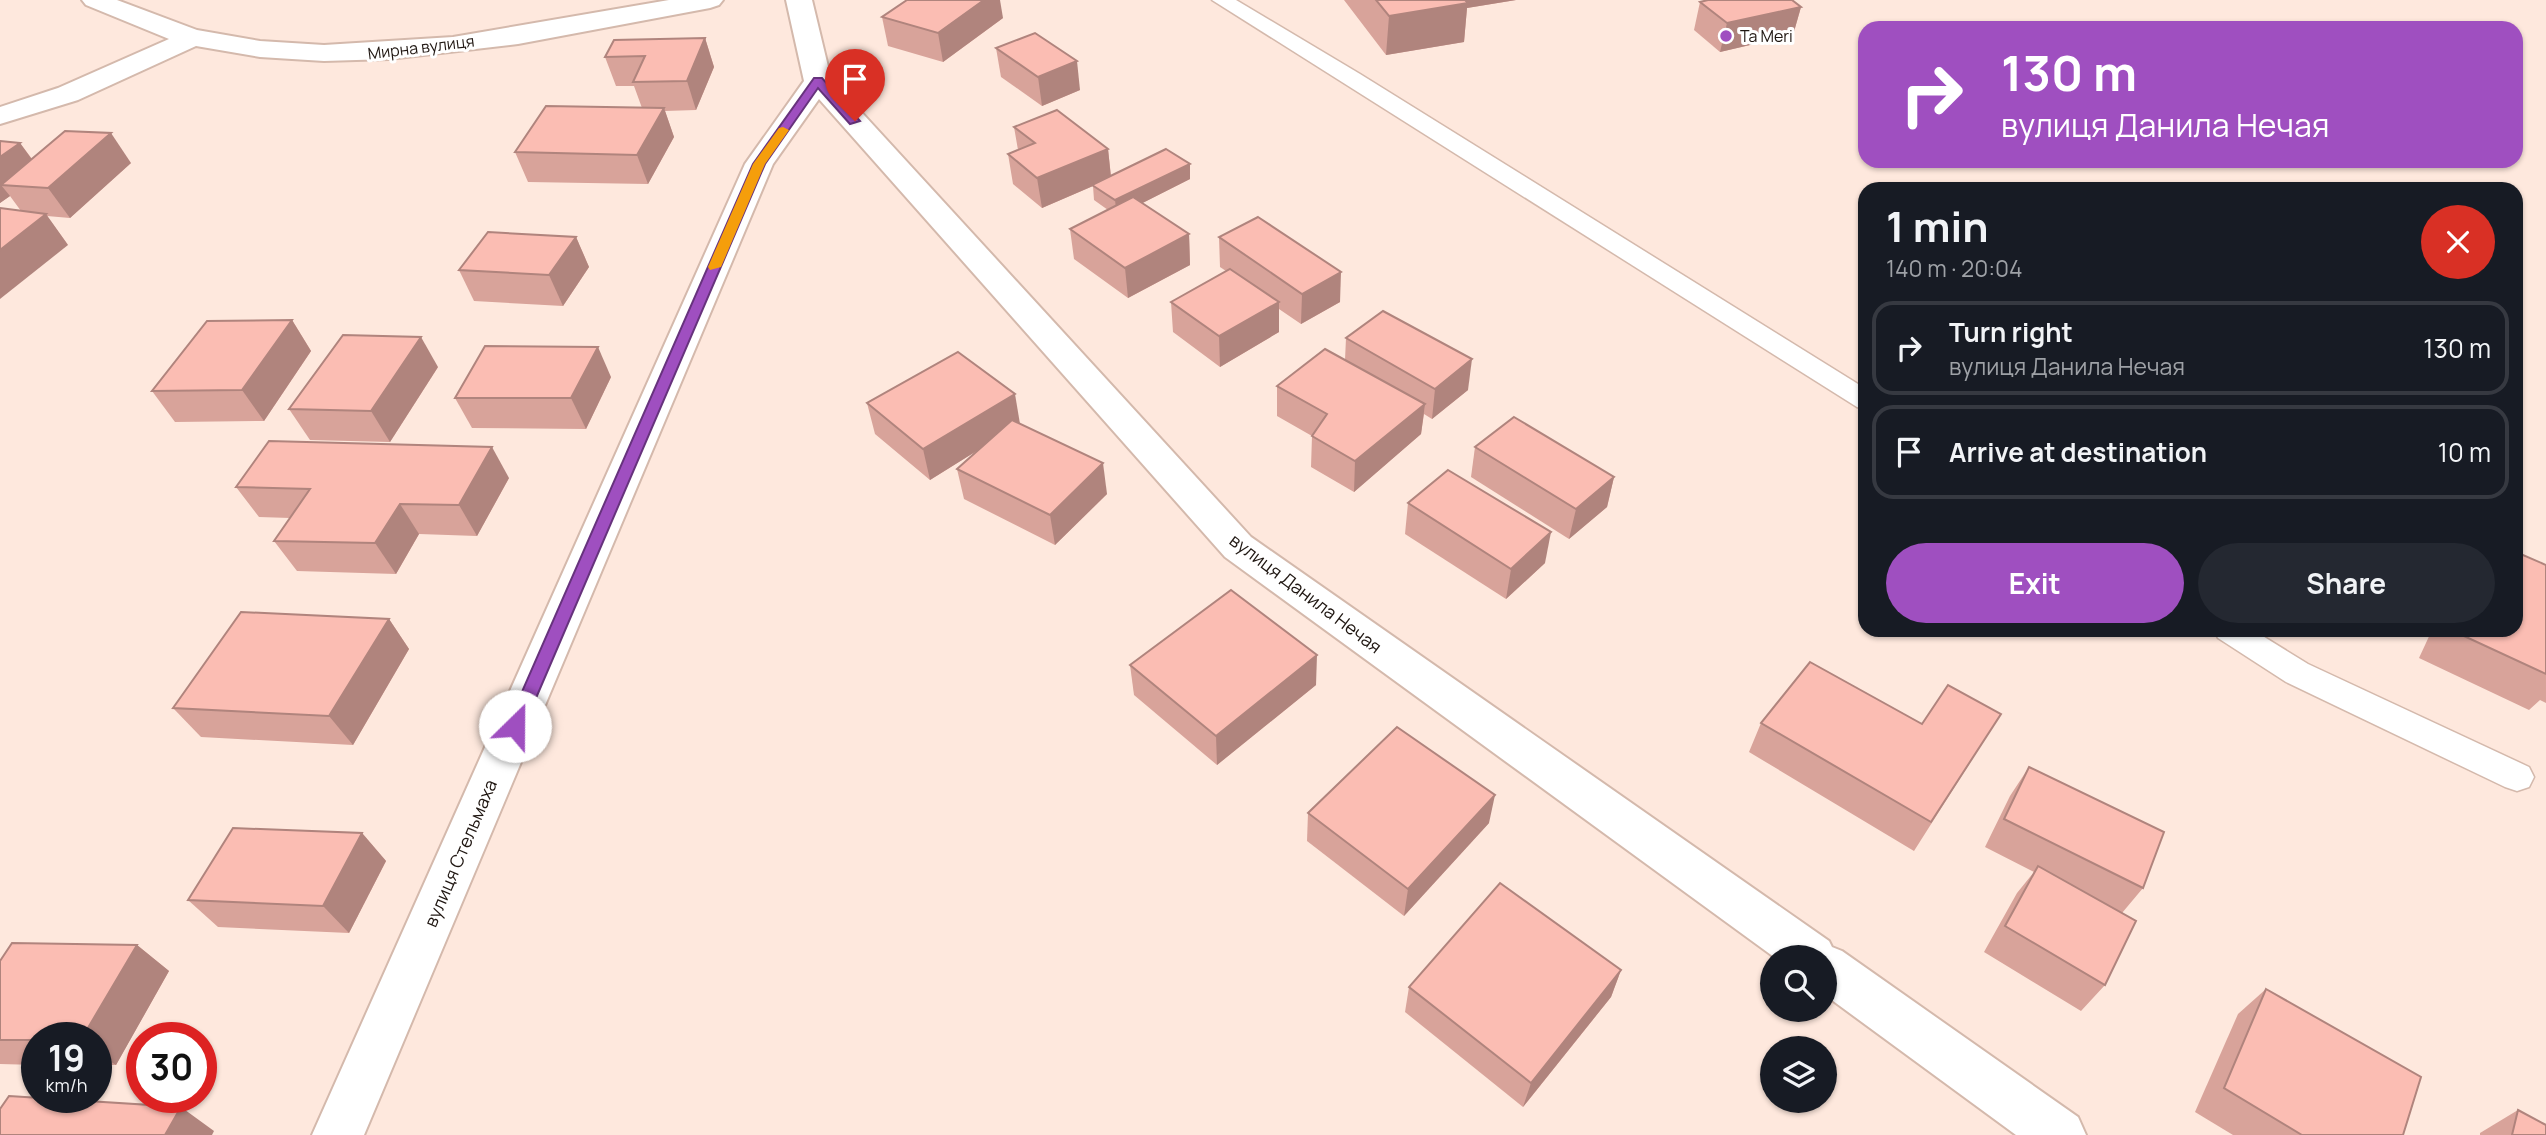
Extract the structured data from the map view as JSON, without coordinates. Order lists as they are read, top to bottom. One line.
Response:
{"streets":{"street":["Мирна вулиця","вулиця Данила Нечая","вулиця Стельмаха"]},"crossings":[["вулиця Данила Нечая","вулиця Стельмаха"]],"places":["Ta Meri"],"page":{"turn":["130 m","вулиця Данила Нечая"],"heading":["1 min","140 m · 20:04"],"list":[{"name":"Turn right","note":"вулиця Данила Нечая","value":"130 m"},{"name":"Arrive at destination","value":"10 m"}],"buttons":["Exit","Share"],"speed":"19 km/h","limit":"30"}}
